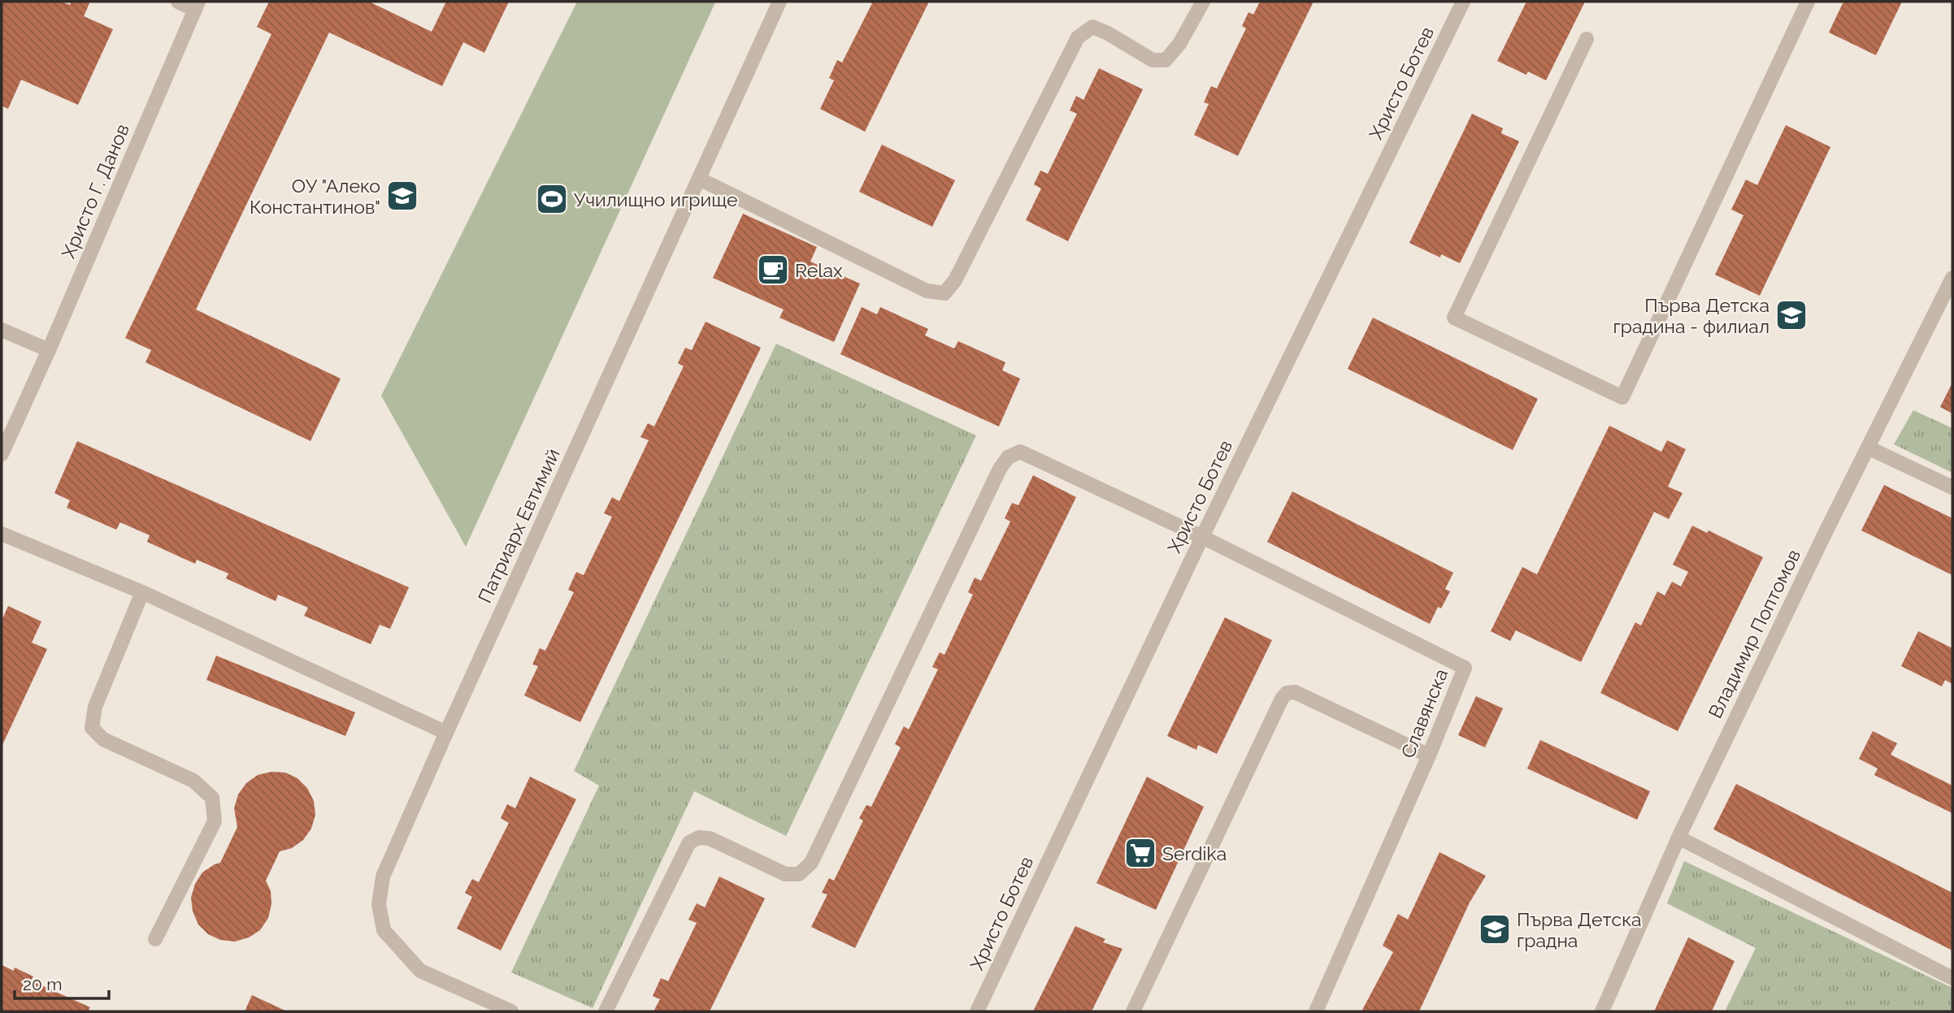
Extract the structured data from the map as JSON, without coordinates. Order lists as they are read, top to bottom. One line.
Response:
{"streets":{"street":["Христо Ботев","Христо Г. Данов","Патриарх Евтимий","Владимир Поптомов","Славянска"]},"crossings":[["Христо Ботев","Славянска"]],"places":{"school or university":["ОУ \"Алеко Константинов\"","Първа Детска градина - филиал","Първа Детска градна"],"sports":["Училищно игрище"],"cafe":["Relax"],"supermarket":["Serdika"]},"scale_bar":"20 m"}
